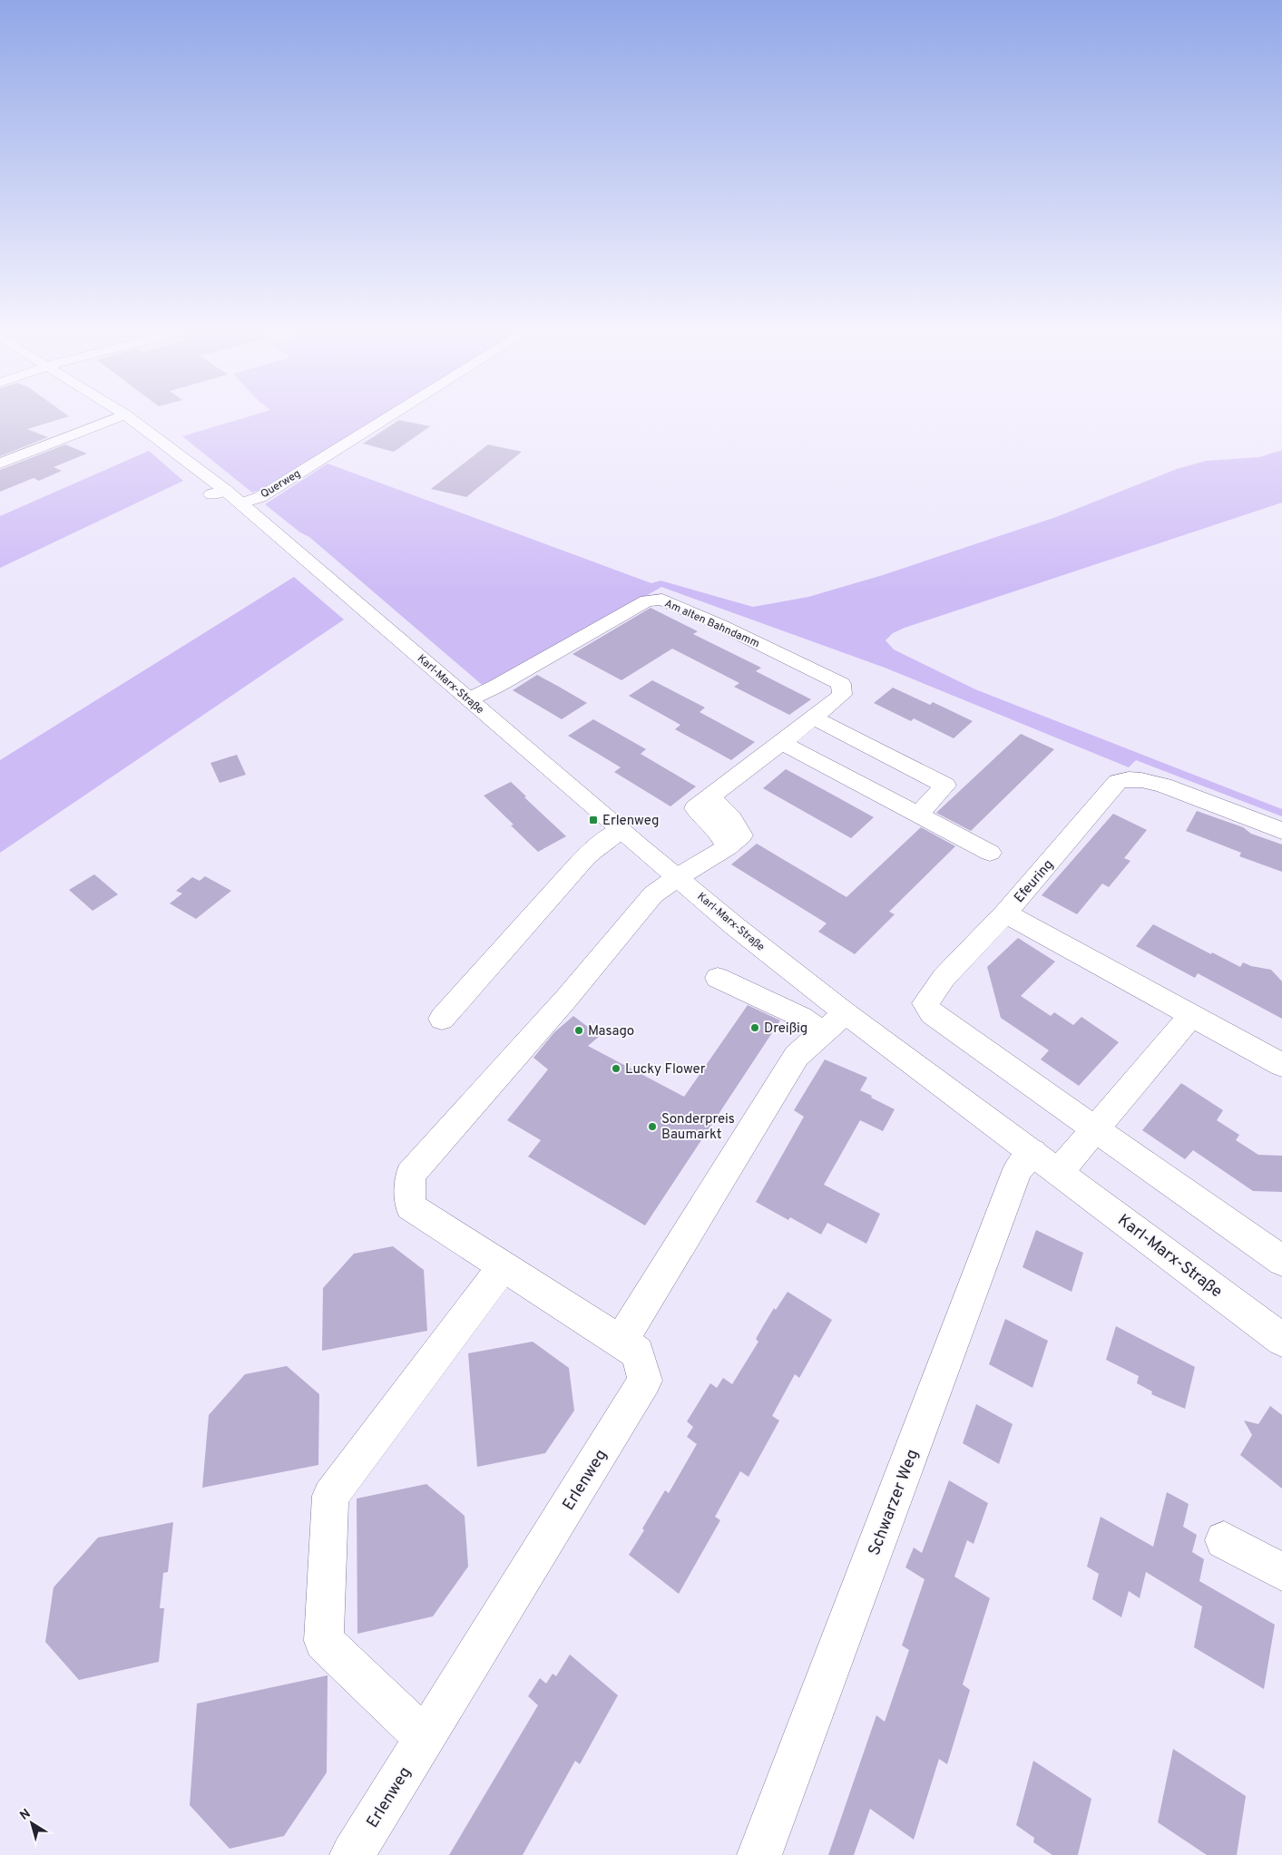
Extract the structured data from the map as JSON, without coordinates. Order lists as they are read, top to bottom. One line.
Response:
{"streets":{"street":["Querweg","Am alten Bahndamm","Karl-Marx-Straße","Efeuring","Erlenweg","Schwarzer Weg"]},"crossings":[["Querweg","Karl-Marx-Straße"],["Am alten Bahndamm","Karl-Marx-Straße"],["Am alten Bahndamm","Erlenweg"],["Karl-Marx-Straße","Erlenweg"],["Karl-Marx-Straße","Schwarzer Weg"]],"places":{"transit":["Erlenweg"],"other":["Dreißig","Masago","Lucky Flower","Sonderpreis Baumarkt"]},"north":"top left"}
